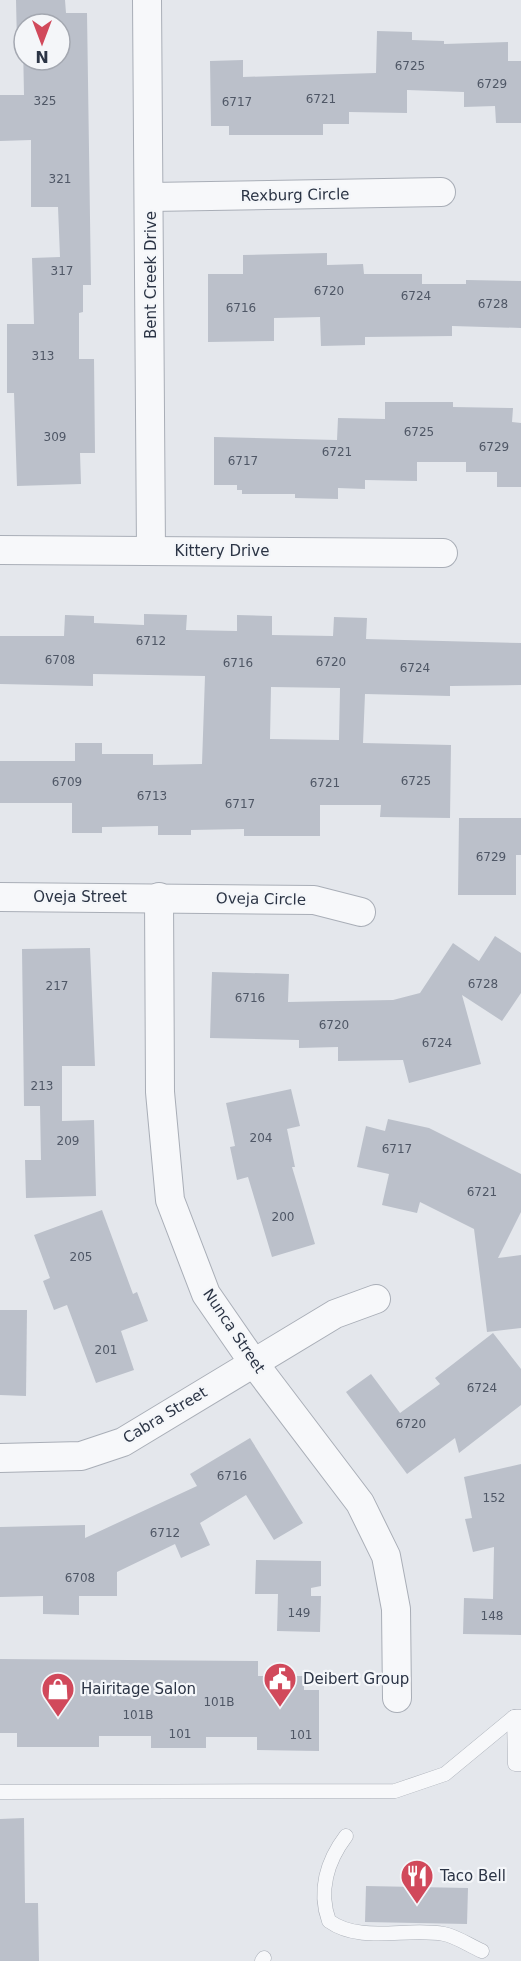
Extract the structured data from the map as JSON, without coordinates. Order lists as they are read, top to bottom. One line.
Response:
{"streets":{"street":["Rexburg Circle","Bent Creek Drive","Kittery Drive","Oveja Street","Oveja Circle","Nunca Street","Cabra Street"]},"crossings":[["Rexburg Circle","Bent Creek Drive"],["Bent Creek Drive","Kittery Drive"],["Oveja Street","Oveja Circle"],["Oveja Street","Nunca Street"],["Oveja Circle","Nunca Street"],["Nunca Street","Cabra Street"]],"places":{"public building":["Deibert Group"],"shop":["Hairitage Salon"],"restaurant":["Taco Bell"]},"house_numbers":["6725","6729","6721","325","6717","321","317","6720","6724","6728","6716","313","6725","309","6729","6721","6717","6712","6708","6720","6716","6724","6725","6709","6721","6713","6717","6729","6728","217","6716","6720","6724","213","204","209","6717","6721","200","205","201","6724","6720","6716","152","6712","6708","149","148","101B","101B","101","101"],"north":"bottom"}
